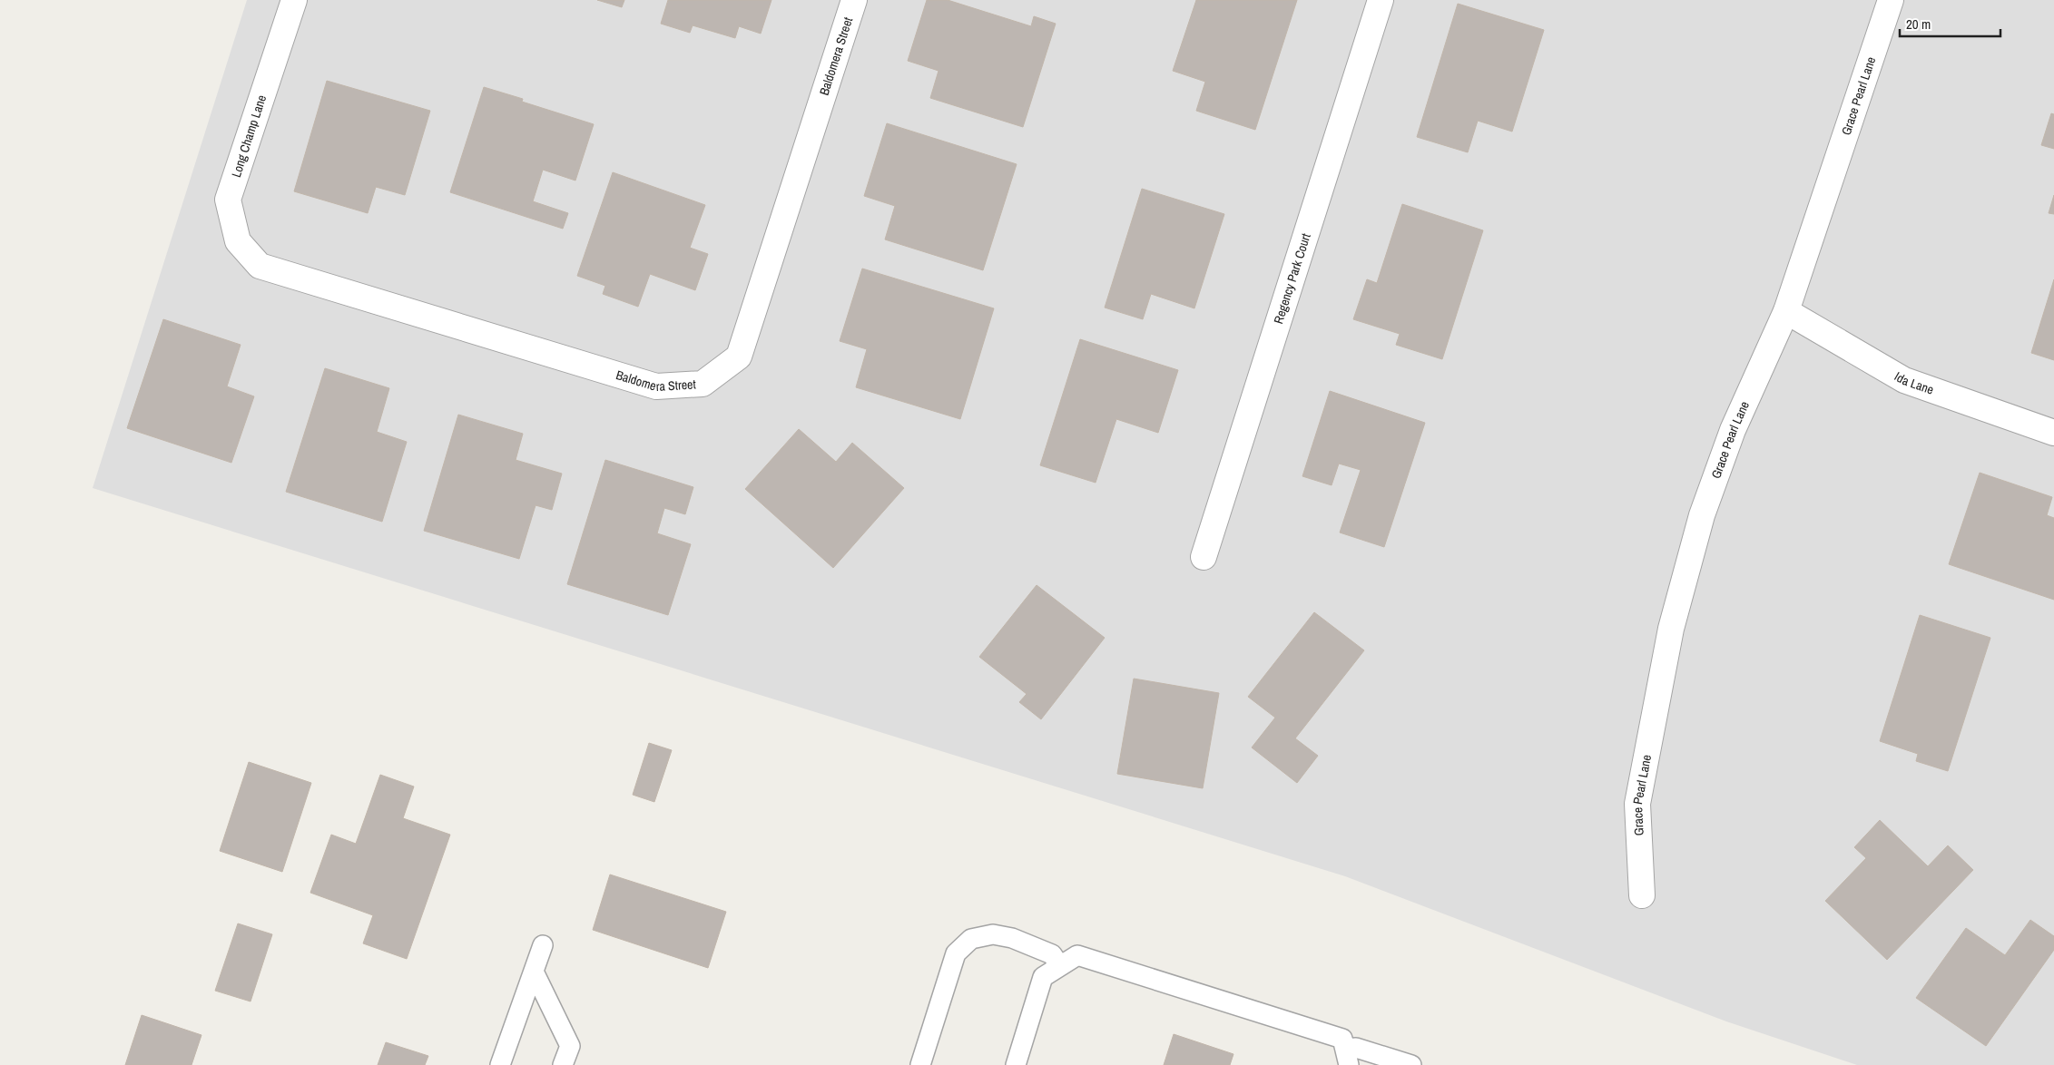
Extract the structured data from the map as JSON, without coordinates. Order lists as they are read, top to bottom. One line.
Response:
{"streets":{"street":["Baldomera Street","Grace Pearl Lane","Long Champ Lane","Regency Park Court","Ida Lane"]},"crossings":[["Baldomera Street","Long Champ Lane"],["Grace Pearl Lane","Ida Lane"]],"scale_bar":"20 m"}
